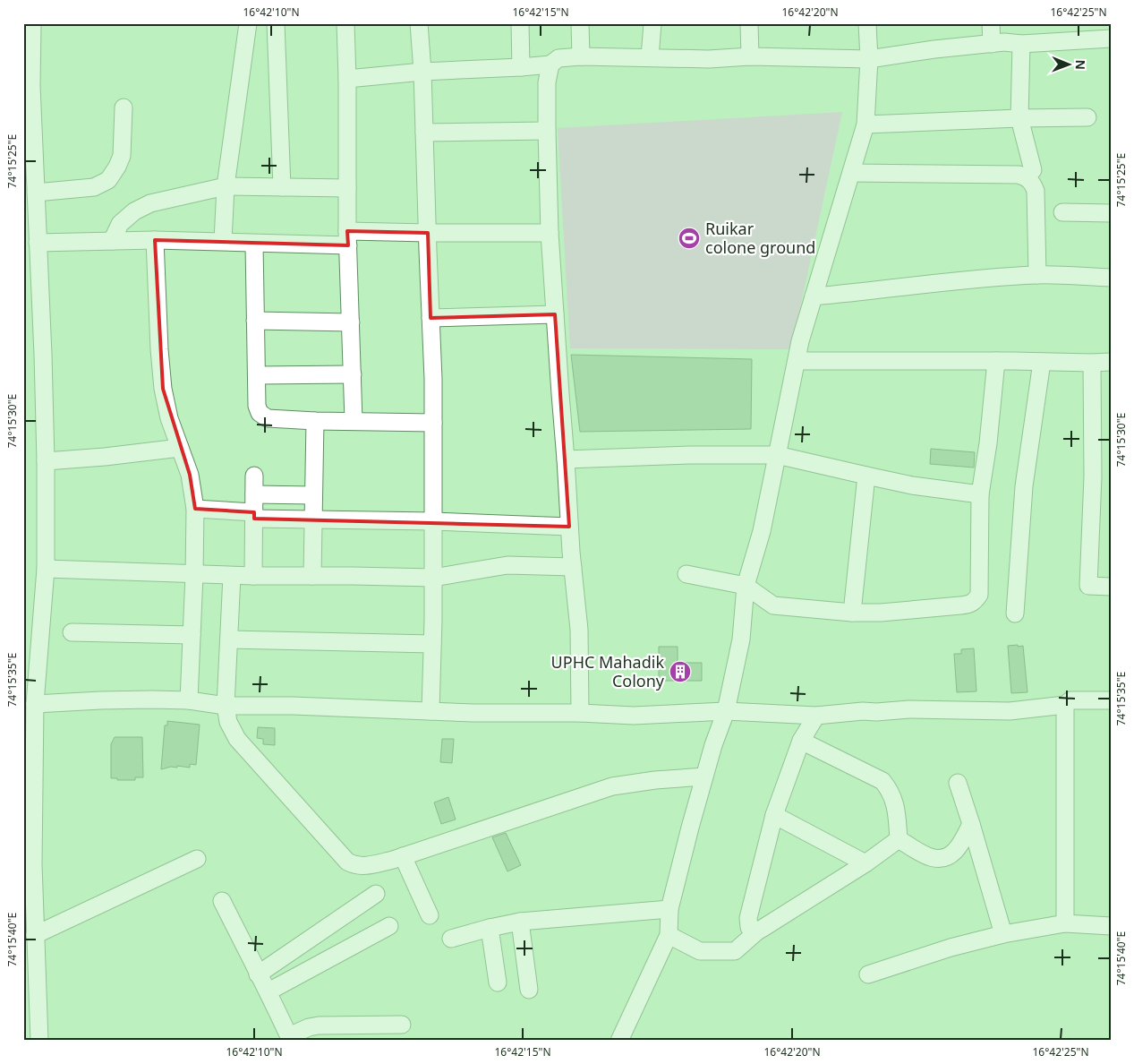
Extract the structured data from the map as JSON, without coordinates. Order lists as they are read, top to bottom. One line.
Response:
{"places":{"sports":["Ruikar colone ground"],"building":["UPHC Mahadik Colony"]},"north":"right","coordinates":["16°42'10\"N","16°42'15\"N","16°42'20\"N","16°42'25\"N","74°15'25\"E","74°15'30\"E","74°15'35\"E","74°15'40\"E"]}
